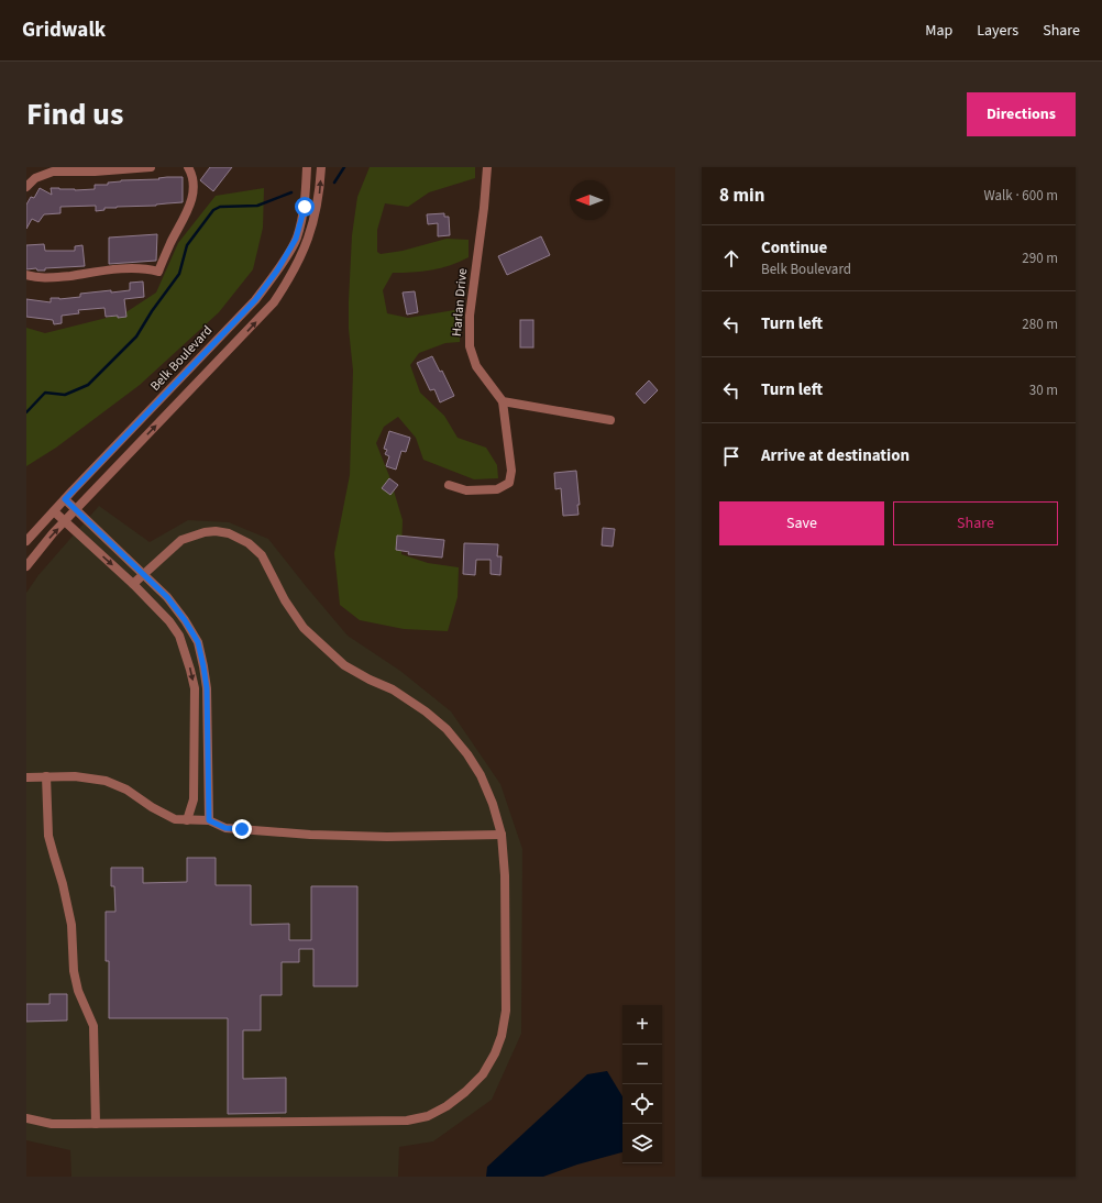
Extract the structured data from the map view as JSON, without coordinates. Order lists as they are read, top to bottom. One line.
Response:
{"streets":{"street":["Harlan Drive","Belk Boulevard"]},"north":"left","page":{"header":"Gridwalk","nav":["Map","Layers","Share"],"title":"Find us","buttons":["Directions",["Save","Share"]],"heading":["8 min","Walk · 600 m"],"list":[["Continue","Belk Boulevard","290 m"],["Turn left","280 m"],["Turn left","30 m"],"Arrive at destination"],"map_buttons":["+","−"]}}
